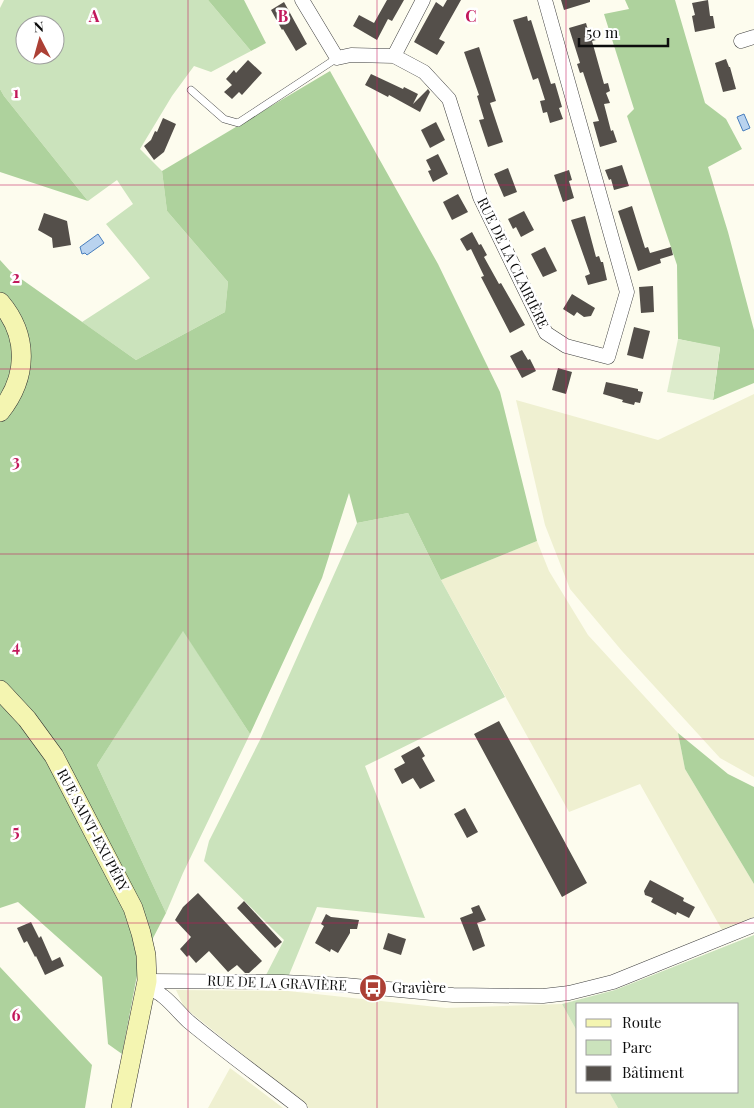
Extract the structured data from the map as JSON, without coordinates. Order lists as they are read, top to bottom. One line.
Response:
{"streets":{"street":["RUE DE LA CLAIRIÈRE","RUE SAINT-EXUPÉRY","RUE DE LA GRAVIÈRE"]},"crossings":[["RUE SAINT-EXUPÉRY","RUE DE LA GRAVIÈRE"]],"places":{"bus stop":["Gravière"]},"legend":["Route","Parc","Bâtiment"],"scale_bar":"50 m","north":"top","grid":{"columns":["A","B","C"],"rows":["1","2","3","4","5","6"]}}
